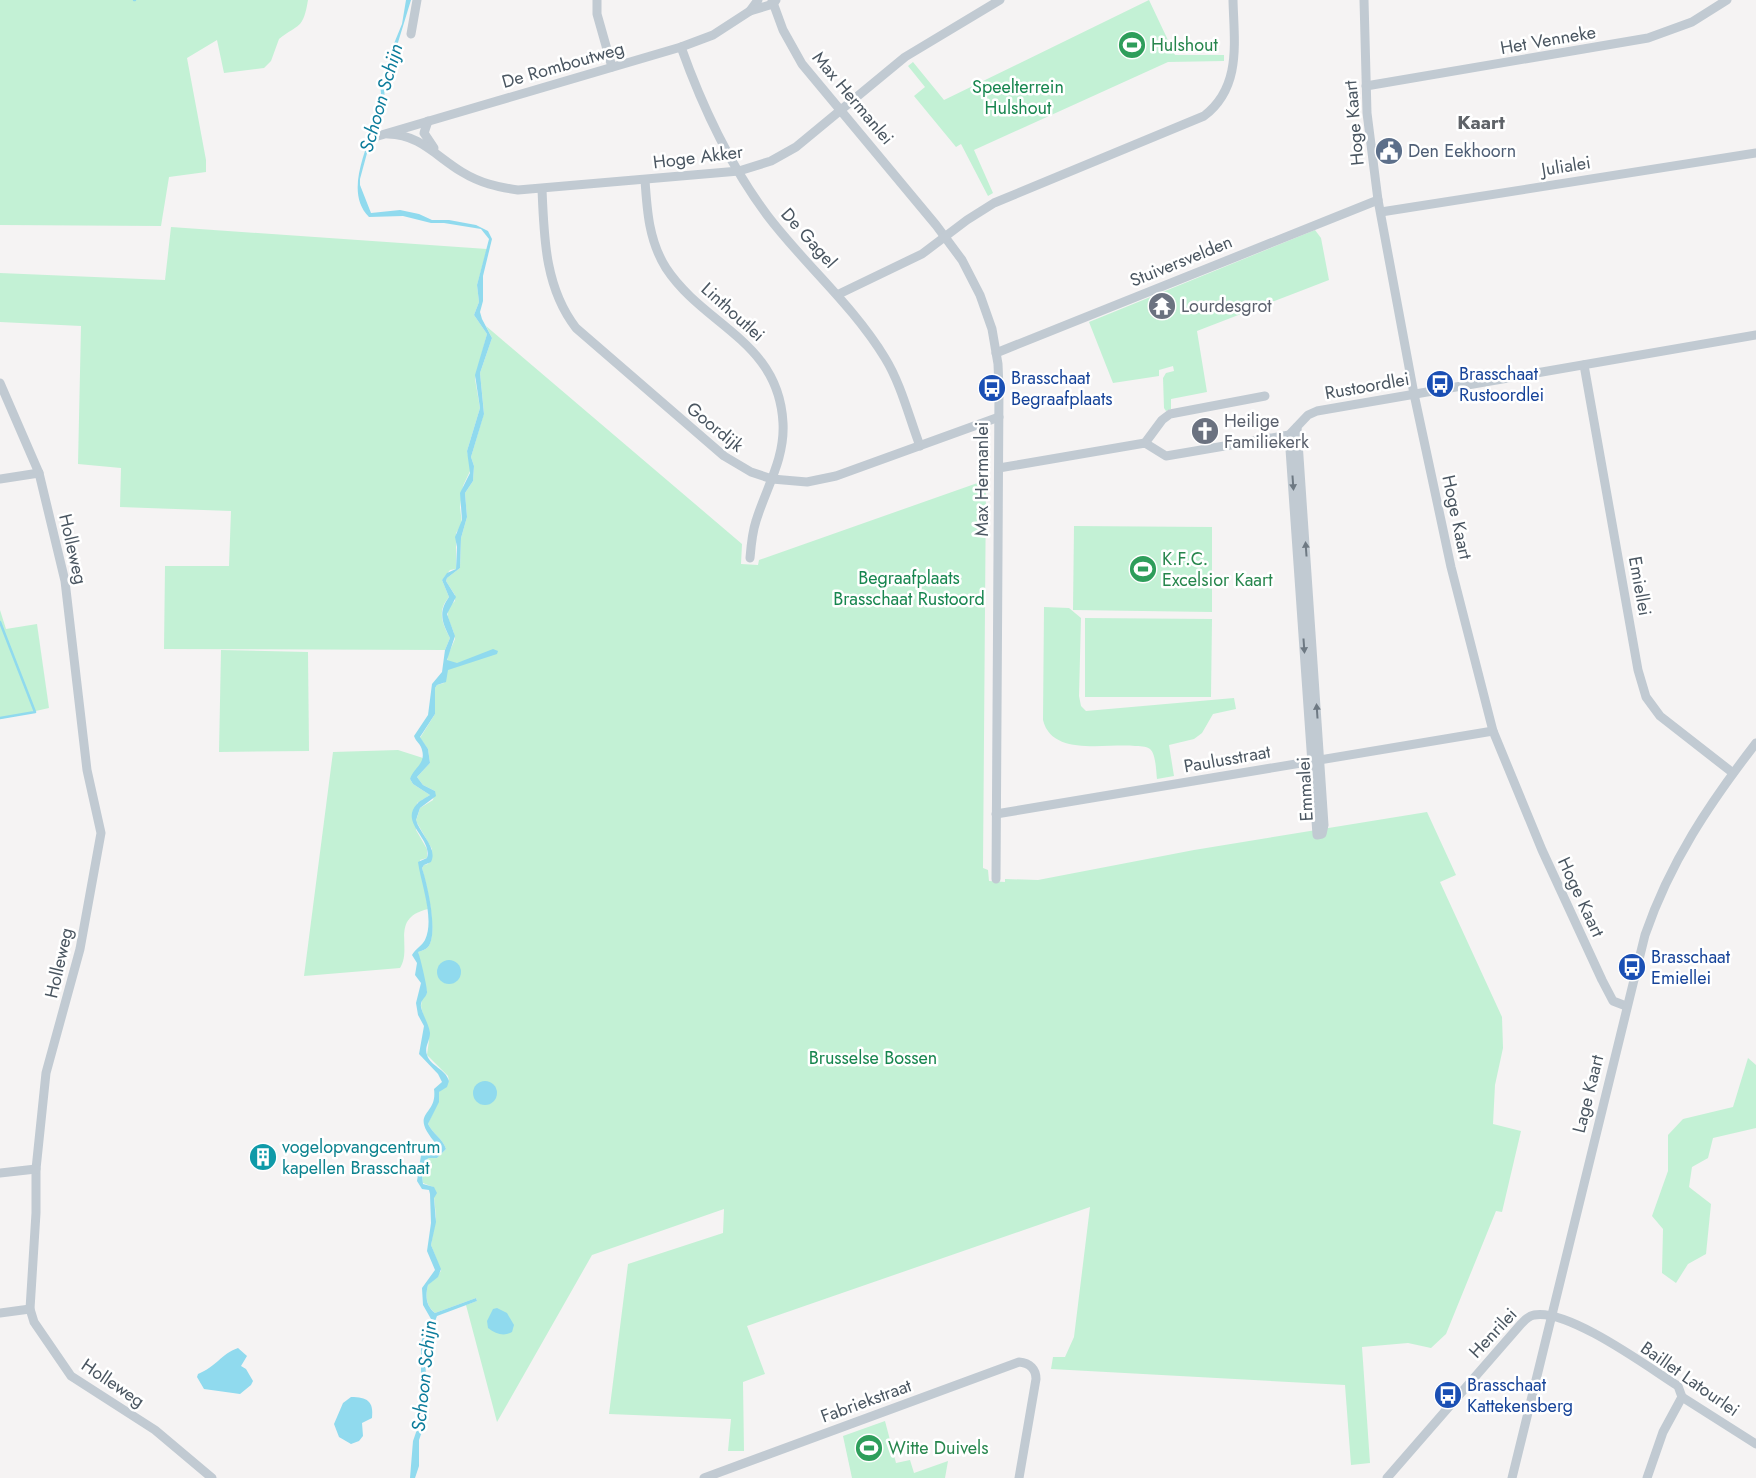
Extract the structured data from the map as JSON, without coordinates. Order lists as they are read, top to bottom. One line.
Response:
{"streets":{"street":["Het Venneke","De Romboutweg","Max Hermanlei","Hoge Kaart","Hoge Akker","Julialei","De Gagel","Stuiversvelden","Linthoutlei","Rustoordlei","Goordijk","Holleweg","Emiellei","Paulusstraat","Emmalei","Lage Kaart","Henrilei","Baillet Latourlei","Fabriekstraat"]},"crossings":[["Het Venneke","Hoge Kaart"],["De Romboutweg","Max Hermanlei"],["De Romboutweg","Hoge Akker"],["De Romboutweg","De Gagel"],["Max Hermanlei","Hoge Akker"],["Max Hermanlei","Stuiversvelden"],["Max Hermanlei","Goordijk"],["Max Hermanlei","Paulusstraat"],["Hoge Kaart","Julialei"],["Hoge Kaart","Stuiversvelden"],["Hoge Kaart","Rustoordlei"],["Hoge Kaart","Paulusstraat"],["Hoge Kaart","Lage Kaart"],["Hoge Akker","De Gagel"],["Hoge Akker","Linthoutlei"],["Hoge Akker","Goordijk"],["De Gagel","Goordijk"],["Linthoutlei","Goordijk"],["Rustoordlei","Emiellei"],["Rustoordlei","Emmalei"],["Emiellei","Lage Kaart"],["Paulusstraat","Emmalei"],["Lage Kaart","Henrilei"],["Lage Kaart","Baillet Latourlei"],["Henrilei","Baillet Latourlei"]],"districts":["Kaart"],"water":["Schoon Schijn"],"parks":["Speelterrein Hulshout","Begraafplaats Brasschaat Rustoord","Brusselse Bossen"],"places":{"sports":["Hulshout","K.F.C. Excelsior Kaart","Witte Duivels"],"public building":["Den Eekhoorn"],"temple":["Lourdesgrot"],"bus stop":["Brasschaat Rustoordlei","Brasschaat Begraafplaats","Brasschaat Emiellei","Brasschaat Kattekensberg"],"church":["Heilige Familiekerk"],"building":["vogelopvangcentrum kapellen Brasschaat"]}}
